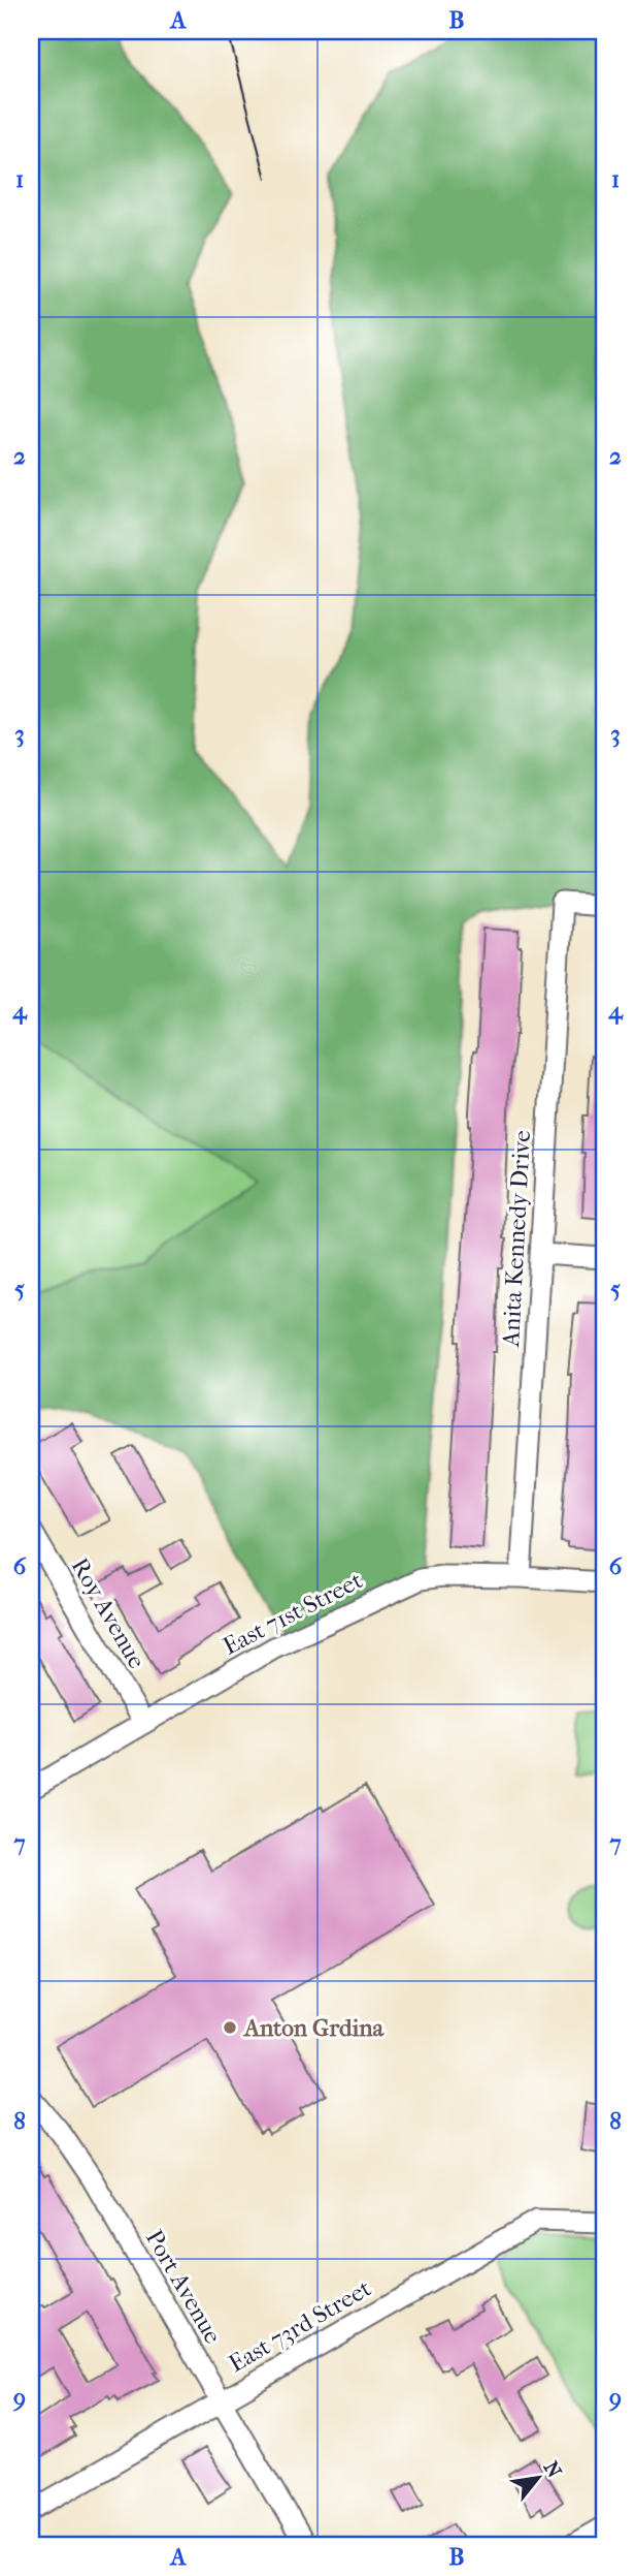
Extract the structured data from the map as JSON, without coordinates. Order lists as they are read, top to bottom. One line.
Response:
{"streets":{"street":["Anita Kennedy Drive","Roy Avenue","East 71st Street","Port Avenue","East 73rd Street"]},"crossings":[["Anita Kennedy Drive","East 71st Street"],["Roy Avenue","East 71st Street"],["Port Avenue","East 73rd Street"]],"places":["Anton Grdina"],"north":"top right","grid":{"columns":["A","B"],"rows":["1","2","3","4","5","6","7","8","9"]}}
